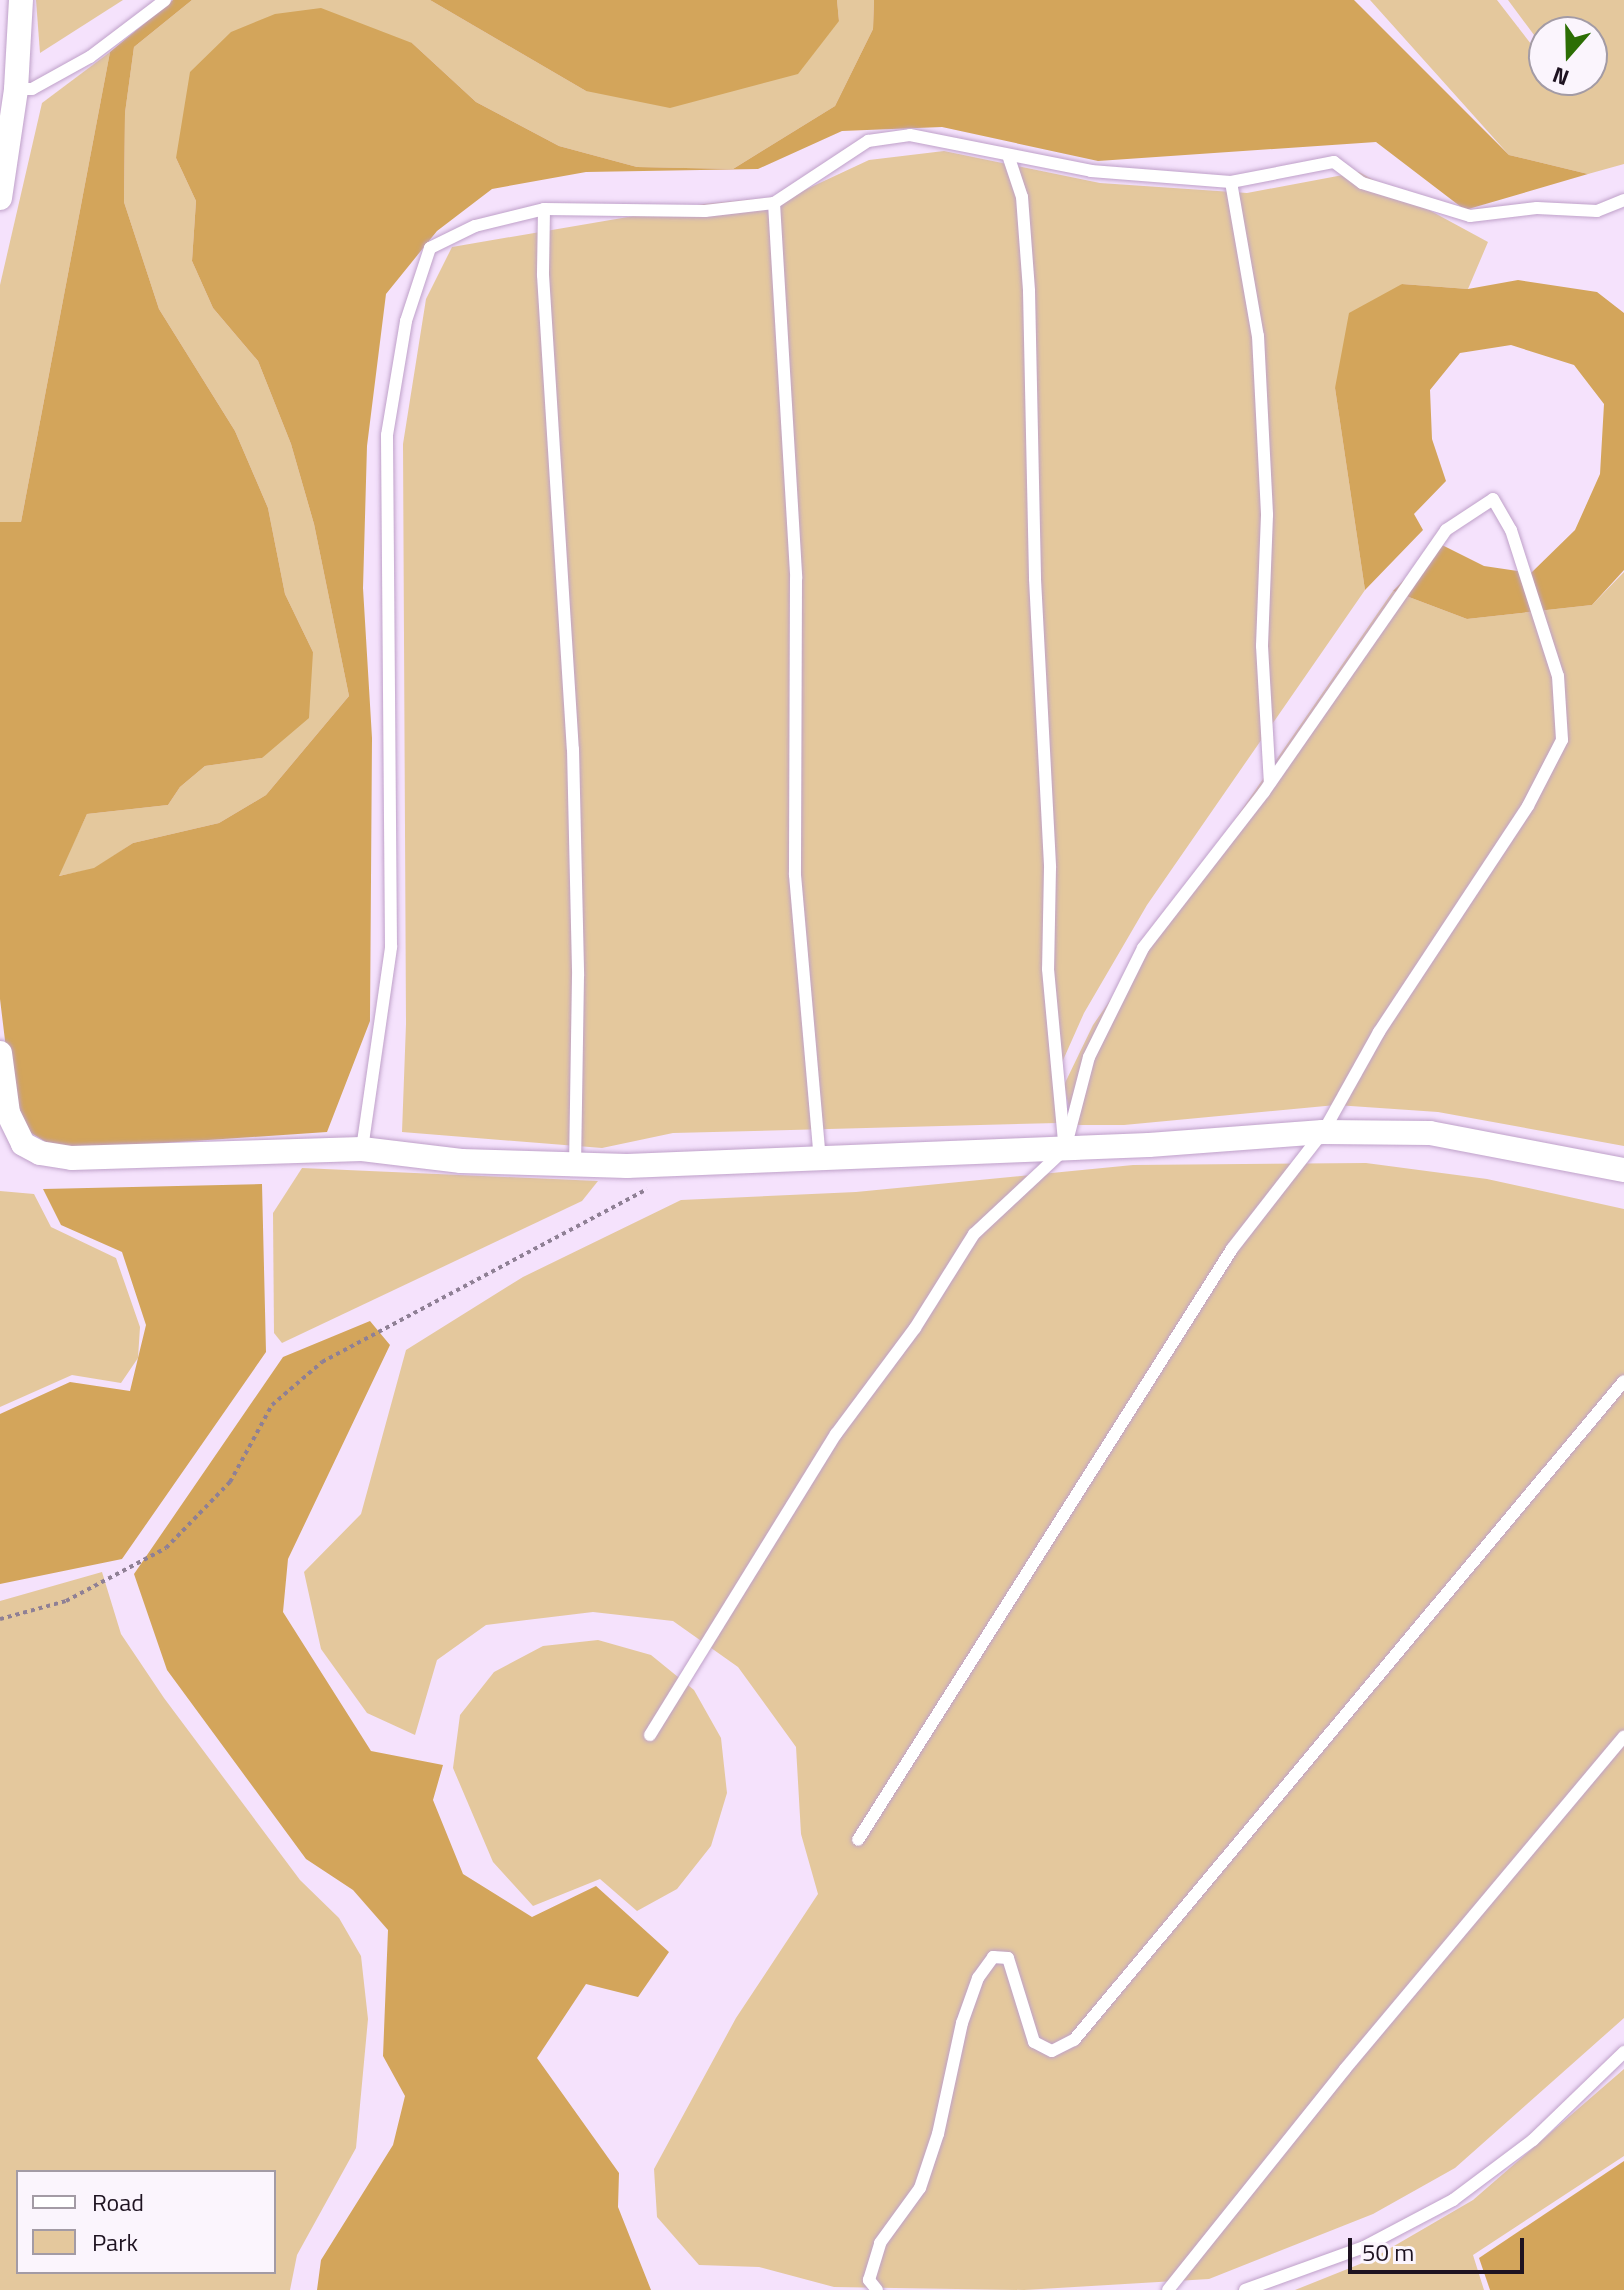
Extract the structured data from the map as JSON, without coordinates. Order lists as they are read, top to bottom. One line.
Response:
{"legend":["Road","Park"],"scale_bar":"50 m","north":"bottom"}
